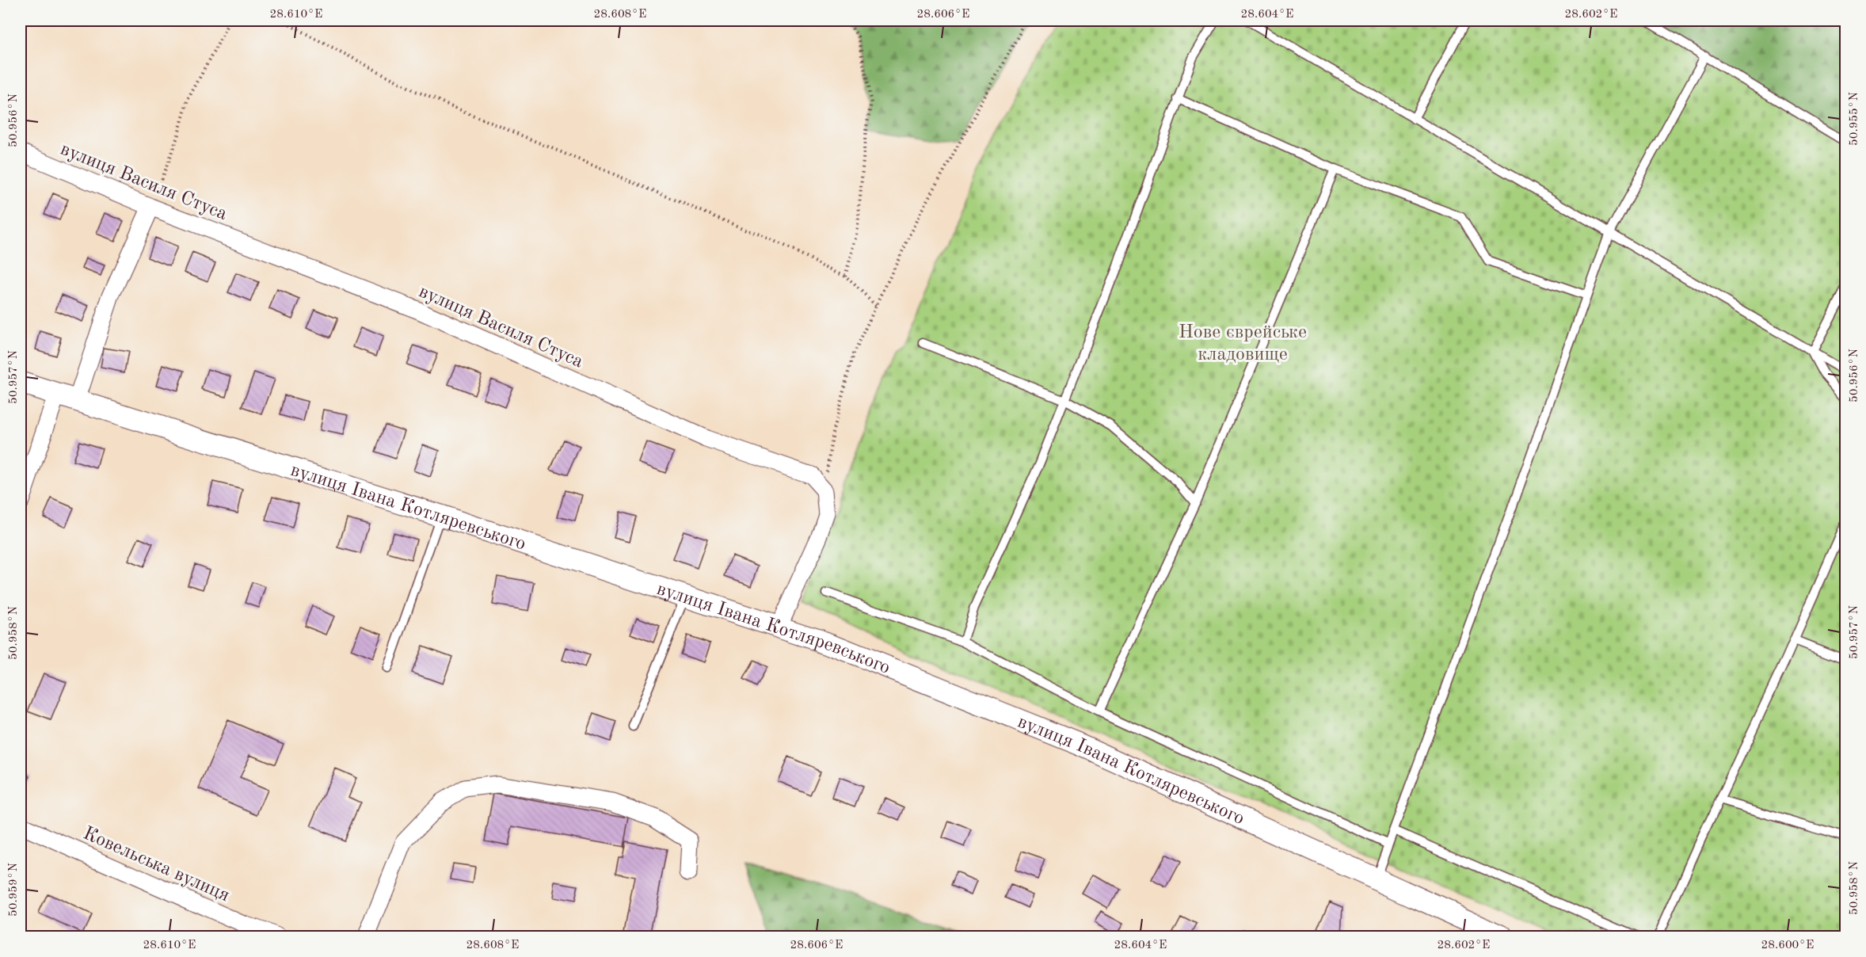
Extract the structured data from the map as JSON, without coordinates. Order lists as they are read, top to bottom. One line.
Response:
{"streets":{"street":["вулиця Василя Стуса","вулиця Івана Котляревського","Ковельська вулиця"]},"parks":["Нове єврейське кладовище"],"coordinates":["28.610°E","28.608°E","28.606°E","28.604°E","28.602°E","50.955°N","50.956°N","50.957°N","50.958°N","50.959°N","28.600°E"]}
